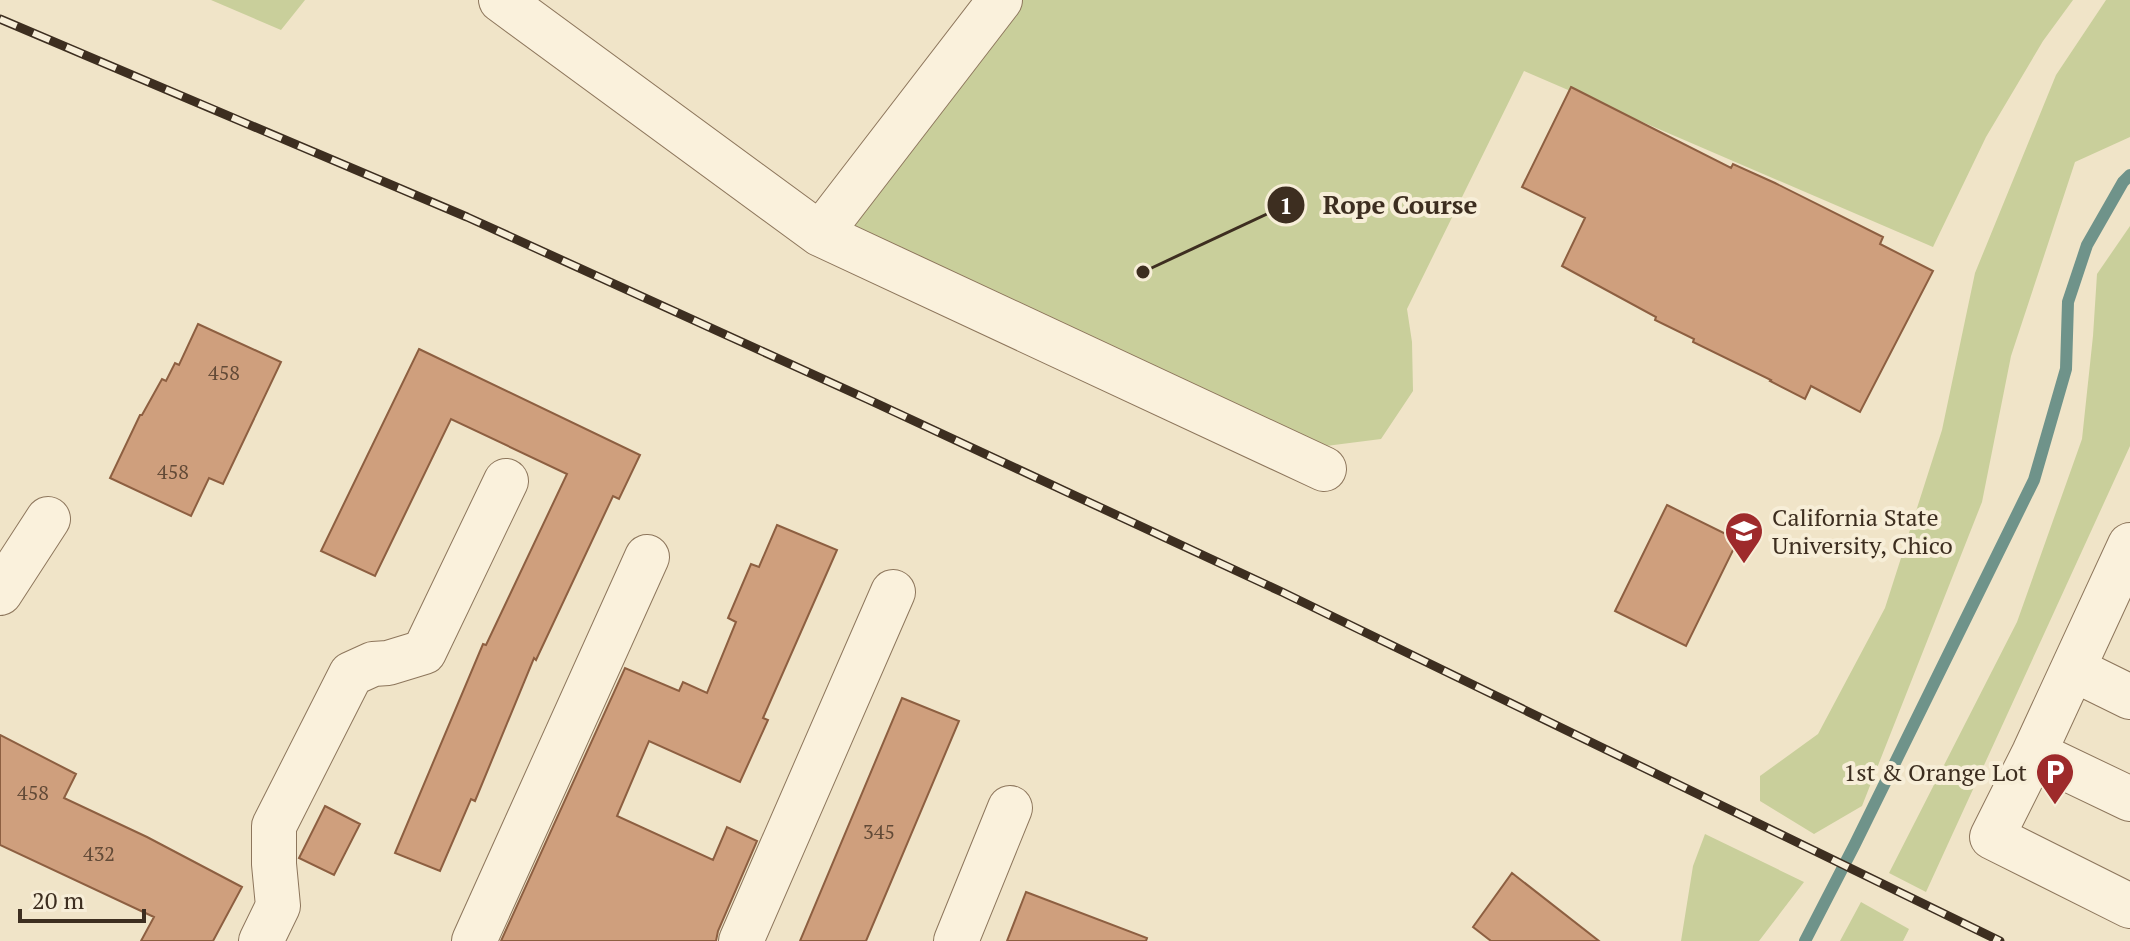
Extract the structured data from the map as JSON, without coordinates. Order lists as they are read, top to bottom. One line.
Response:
{"places":{"other":["Rope Course"],"school or university":["California State University, Chico"],"parking":["1st & Orange Lot"]},"house_numbers":["458","458","458","345","432"],"scale_bar":"20 m"}
